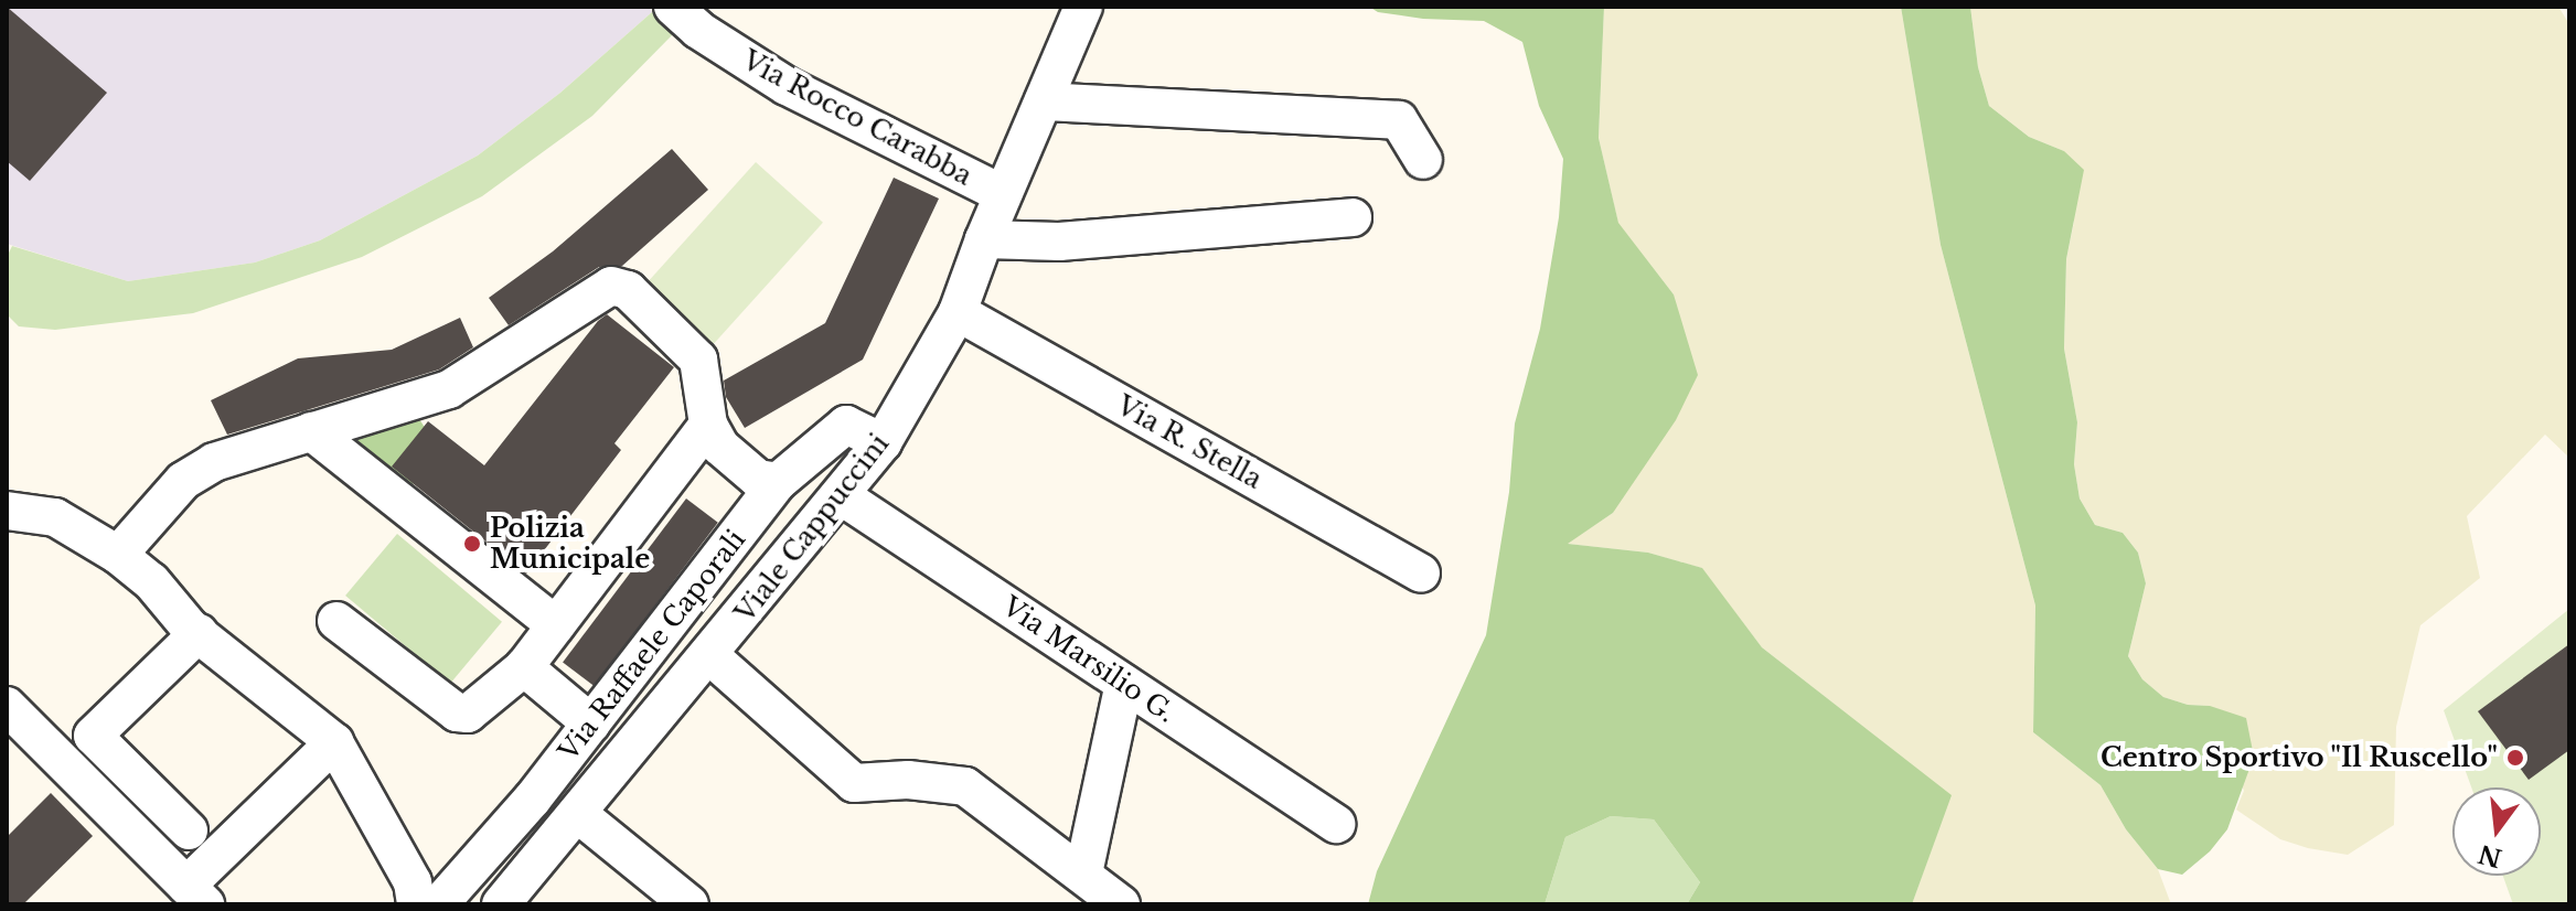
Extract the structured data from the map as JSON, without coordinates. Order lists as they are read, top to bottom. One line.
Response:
{"streets":{"street":["Via Rocco Carabba","Via R. Stella","Viale Cappuccini","Via Raffaele Caporali","Via Marsilio G."]},"crossings":[["Via Rocco Carabba","Viale Cappuccini"],["Via R. Stella","Viale Cappuccini"],["Viale Cappuccini","Via Raffaele Caporali"],["Viale Cappuccini","Via Marsilio G."]],"places":["Polizia Municipale","Centro Sportivo \"Il Ruscello\""],"north":"bottom"}
